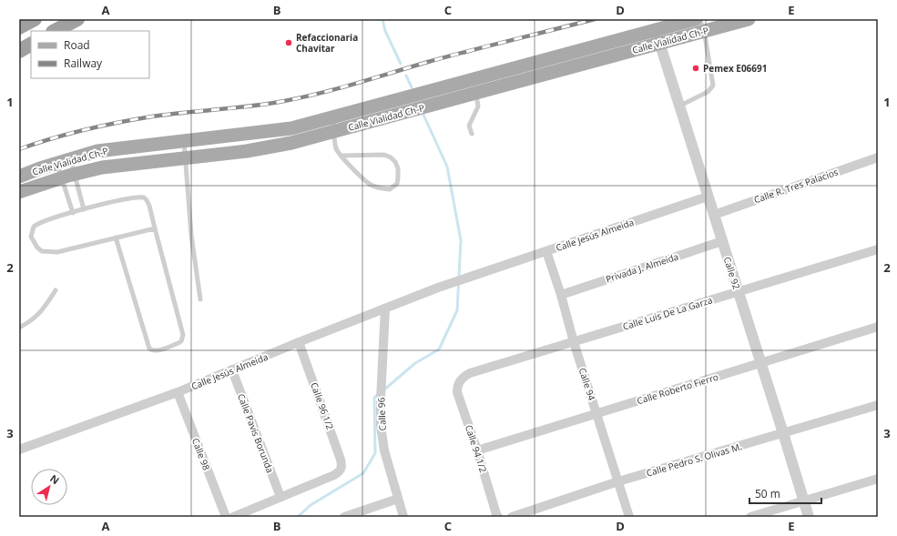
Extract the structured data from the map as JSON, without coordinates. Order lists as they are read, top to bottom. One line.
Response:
{"streets":{"main road":["Calle Vialidad Ch-P"],"street":["Calle R. Tres Palacios","Calle Jesús Almeida","Privada J. Almeida","Calle 92","Calle Luis De La Garza","Calle 94","Calle Roberto Fierro","Calle 96 1/2","Calle 96","Calle Pavis Borunda","Calle 94 1/2","Calle 98","Calle Pedro S. Olivas M."]},"crossings":[["Calle Vialidad Ch-P","Calle 92"],["Calle R. Tres Palacios","Calle 92"],["Calle Jesús Almeida","Calle 92"],["Calle Jesús Almeida","Calle 94"],["Calle Jesús Almeida","Calle 96 1/2"],["Calle Jesús Almeida","Calle 96"],["Calle Jesús Almeida","Calle Pavis Borunda"],["Calle Jesús Almeida","Calle 98"],["Privada J. Almeida","Calle 92"],["Privada J. Almeida","Calle 94"],["Calle 92","Calle Luis De La Garza"],["Calle 92","Calle Roberto Fierro"],["Calle 92","Calle Pedro S. Olivas M."],["Calle Luis De La Garza","Calle 94"],["Calle Luis De La Garza","Calle 94 1/2"],["Calle 94","Calle Roberto Fierro"],["Calle 94","Calle Pedro S. Olivas M."],["Calle Roberto Fierro","Calle 94 1/2"],["Calle 96 1/2","Calle Pavis Borunda"]],"places":["Refaccionaria Chavitar","Pemex E06691"],"legend":["Road","Railway"],"scale_bar":"50 m","north":"top right","grid":{"columns":["A","B","C","D","E"],"rows":["1","2","3"]}}
